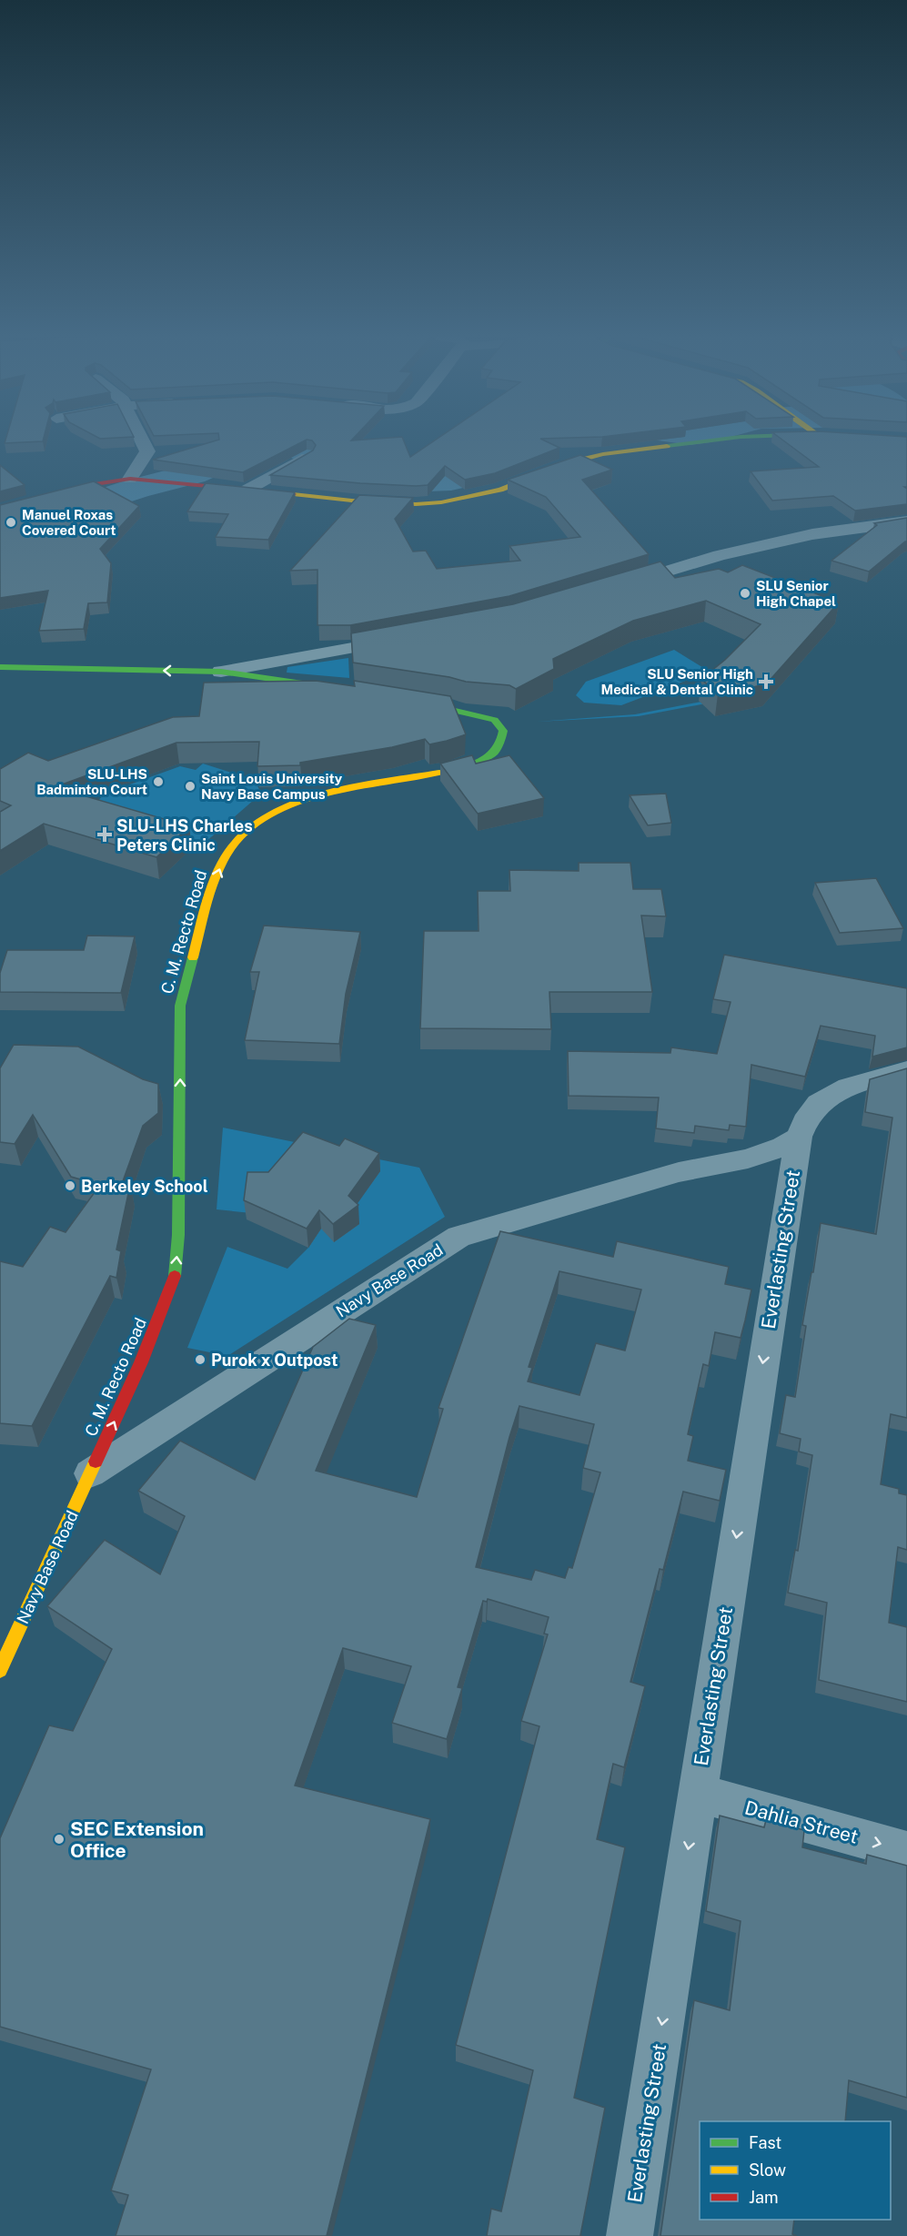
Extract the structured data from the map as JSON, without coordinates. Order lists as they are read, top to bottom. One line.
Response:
{"streets":{"main road":["C. M. Recto Road","Navy Base Road"],"street":["Everlasting Street","Dahlia Street"]},"crossings":[["C. M. Recto Road","Navy Base Road"],["Everlasting Street","Navy Base Road"],["Everlasting Street","Dahlia Street"]],"one_way":["Everlasting Street","Dahlia Street"],"places":{"other":["Manuel Roxas Covered Court","SLU Senior High Chapel","SLU-LHS Badminton Court","Saint Louis University Navy Base Campus","Berkeley School","Purok x Outpost","SEC Extension Office"],"health":["SLU Senior High Medical & Dental Clinic","SLU-LHS Charles Peters Clinic"]},"legend":["Fast","Slow","Jam"]}
